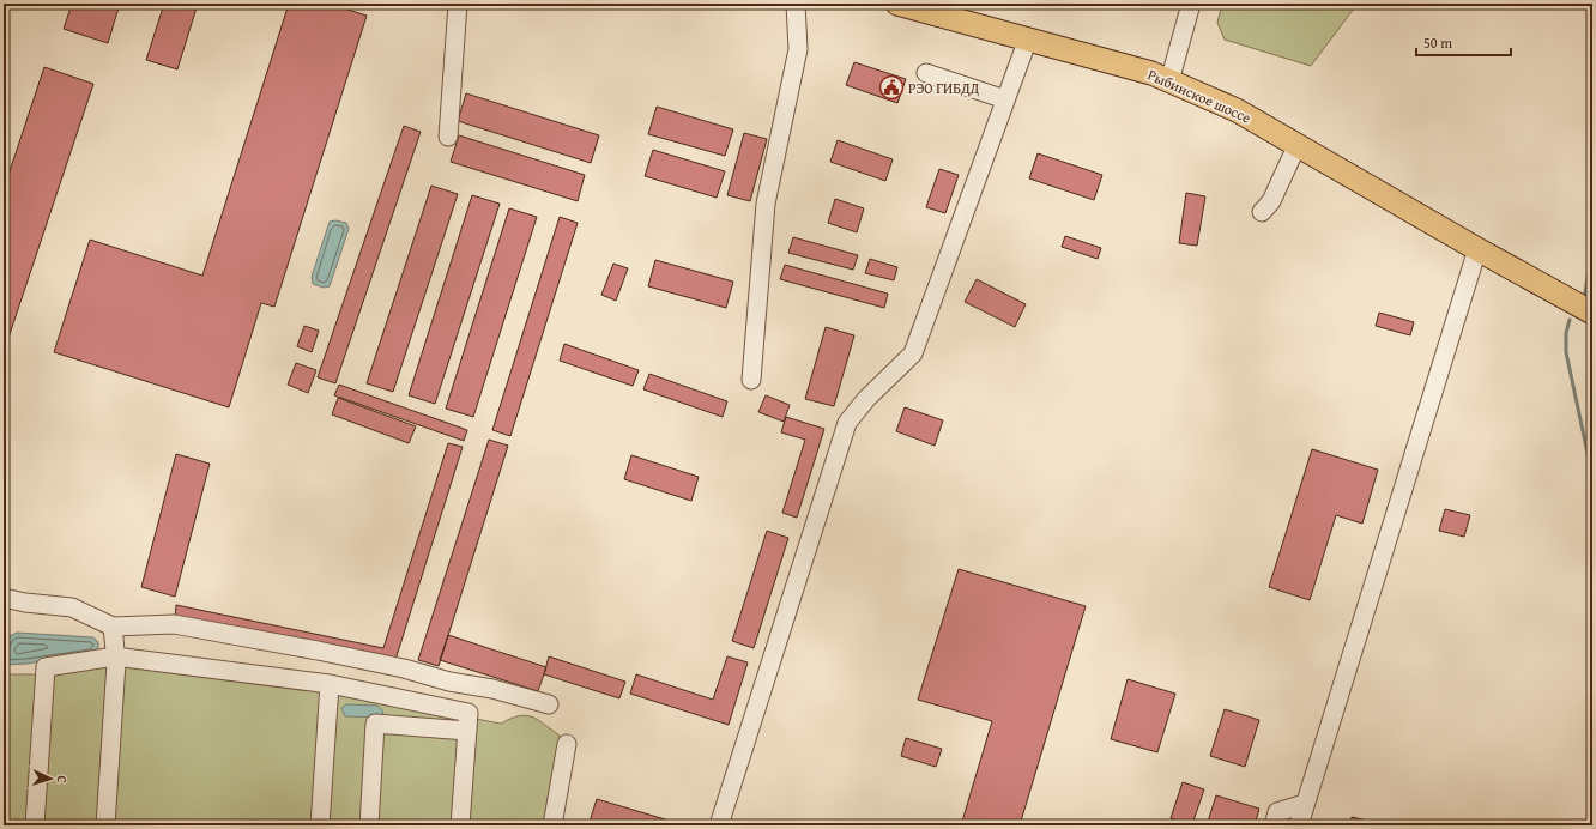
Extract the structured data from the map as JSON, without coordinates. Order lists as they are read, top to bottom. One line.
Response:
{"streets":{"main road":["Рыбинское шоссе"]},"places":{"public building":["РЭО ГИБДД"]},"scale_bar":"50 m","north":"right"}
